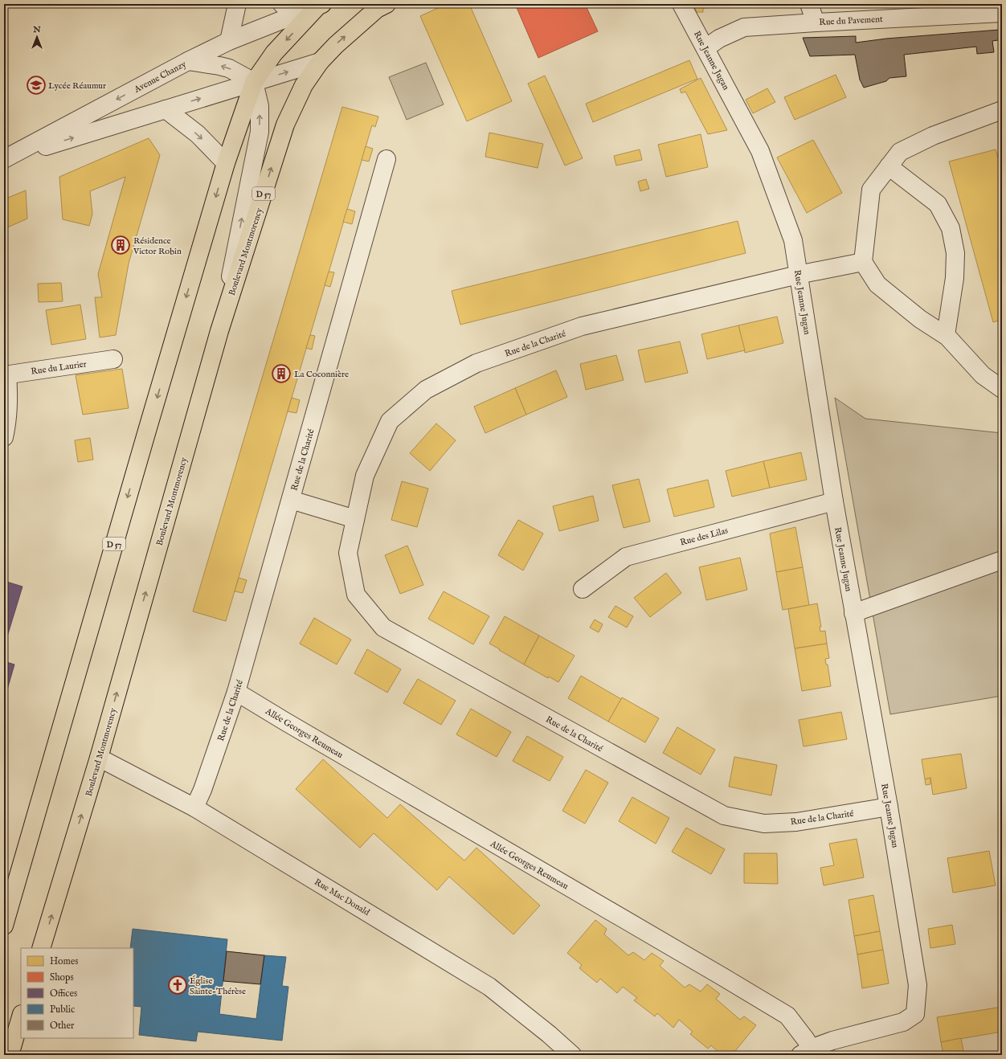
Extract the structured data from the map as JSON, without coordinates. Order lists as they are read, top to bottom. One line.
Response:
{"streets":{"main road":["Avenue Chanzy","D 57","Boulevard Montmorency"],"street":["Rue du Pavement","Rue Jeanne Jugan","Rue de la Charité","Rue du Laurier","Rue des Lilas","Allée Georges Reumeau","Rue Mac Donald"]},"crossings":[["Rue du Pavement","Rue Jeanne Jugan"],["Rue Jeanne Jugan","Rue de la Charité"],["Rue Jeanne Jugan","Rue des Lilas"],["Rue Jeanne Jugan","Allée Georges Reumeau"],["Avenue Chanzy","D 57"],["Avenue Chanzy","Boulevard Montmorency"],["Boulevard Montmorency","Rue Mac Donald"],["Rue de la Charité","Allée Georges Reumeau"],["Rue de la Charité","Rue Mac Donald"]],"places":{"school or university":["Lycée Réaumur"],"building":["Résidence Victor Robin","La Coconnière"],"church":["Église Sainte-Thérèse"]},"legend":["Homes","Shops","Offices","Public","Other"],"north":"top"}
